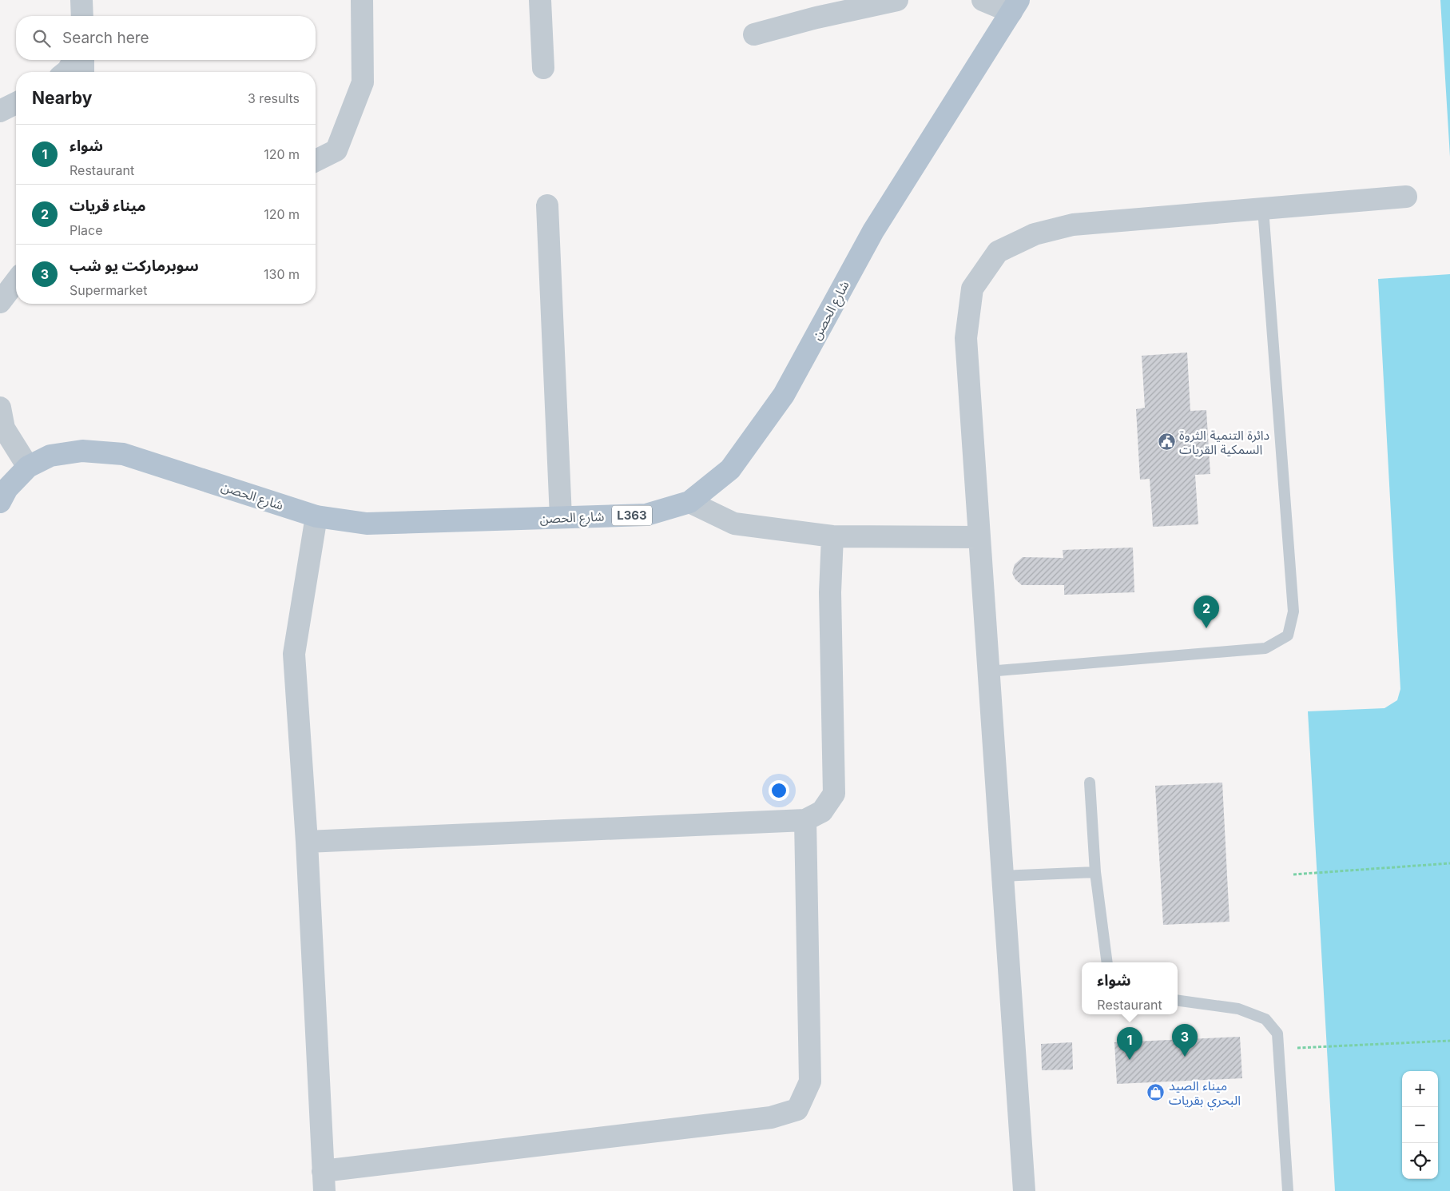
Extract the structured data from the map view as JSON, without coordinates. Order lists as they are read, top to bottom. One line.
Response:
{"streets":{"main road":["شارع الحصن","L363"]},"places":{"public building":["دائرة التنمية الثروة السمكية القريات"],"shop":["ميناء الصيد البحري بقريات"]},"page":{"search":"Search here","heading":["Nearby","3 results"],"list":[{"mark":"1","name":"شواء","note":"Restaurant","value":"120 m"},{"mark":"2","name":"ميناء قريات","note":"Place","value":"120 m"},{"mark":"3","name":"سوبرماركت يو شب","note":"Supermarket","value":"130 m"}],"pins":["2","3","1"],"popup":["شواء","Restaurant"],"map_buttons":["+","−"]}}
